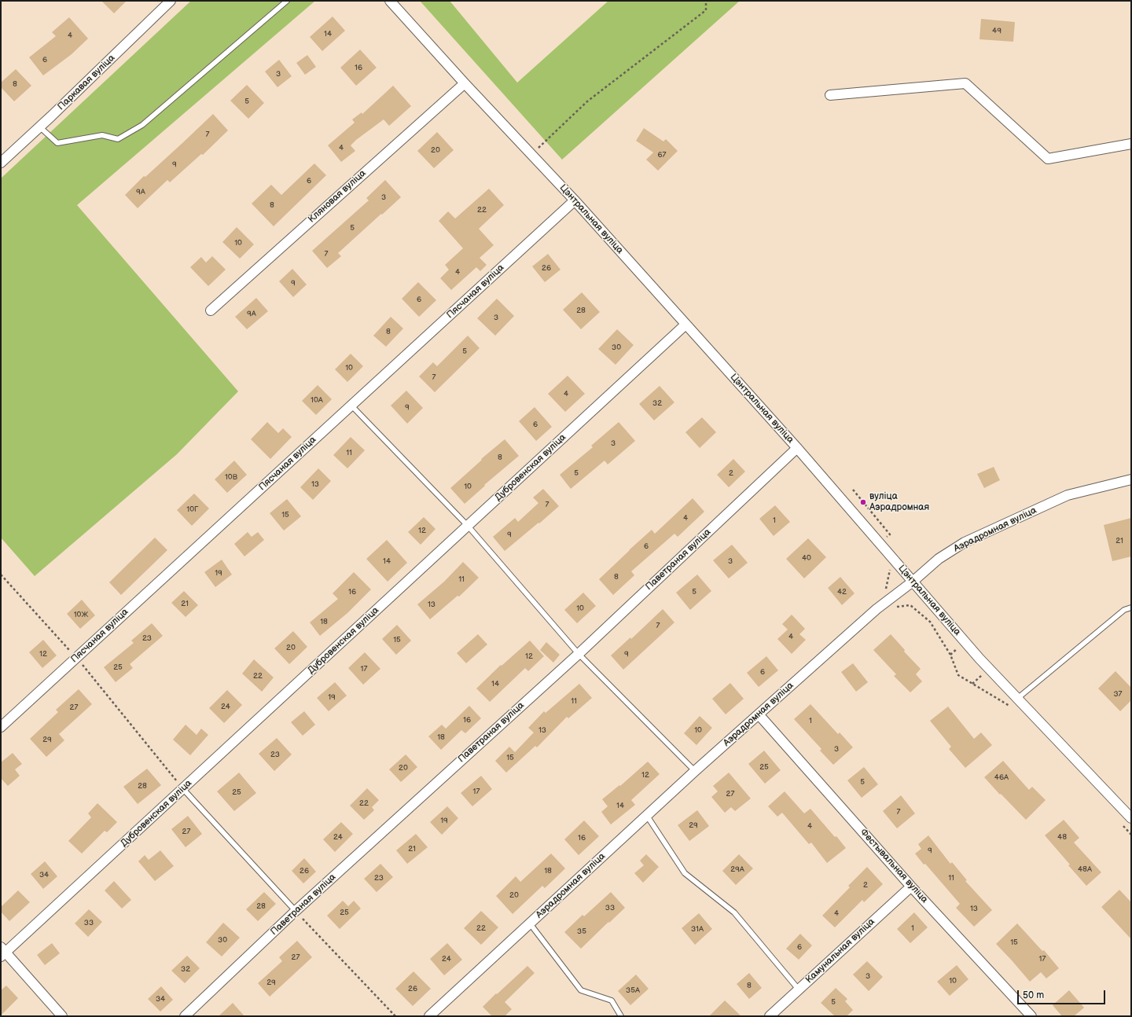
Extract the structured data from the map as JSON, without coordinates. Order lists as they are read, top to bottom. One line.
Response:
{"streets":{"street":["Паркавая вуліца","Кляновая вуліца","Цэнтральная вуліца","Пясчаная вуліца","Дубровенская вуліца","Аэрадромная вуліца","Паветраная вуліца","Фестывальная вуліца","Камунальная вуліца"]},"crossings":[["Кляновая вуліца","Цэнтральная вуліца"],["Цэнтральная вуліца","Пясчаная вуліца"],["Цэнтральная вуліца","Дубровенская вуліца"],["Цэнтральная вуліца","Аэрадромная вуліца"],["Цэнтральная вуліца","Паветраная вуліца"],["Аэрадромная вуліца","Фестывальная вуліца"],["Фестывальная вуліца","Камунальная вуліца"]],"places":["вуліца Аэрадромная"],"house_numbers":["49","14","4","6","16","3","8","5","7","4","20","67","9","6","9А","3","8","22","5","10","7","26","4","9","6","28","9А","3","8","30","5","10","7","4","10А","32","9","6","3","11","8","5","2","10В","13","10","7","10Г","15","4","1","12","9","21","6","40","14","3","19","8","11","16","5","42","21","13","10","10Ж","18","7","4","23","15","20","12","9","12","25","17","6","22","14","37","19","11","24","27","16","1","13","10","18","29","3","23","15","25","20","12","46А","5","28","17","25","27","22","14","7","19","29","4","27","24","48","16","21","9","29А","48А","26","18","34","23","11","2","20","28","33","13","25","4","33","22","1","31А","35","30","15","6","27","24","17","32","3","10","29","8","26","35А","34","5"],"scale_bar":"50 m"}
